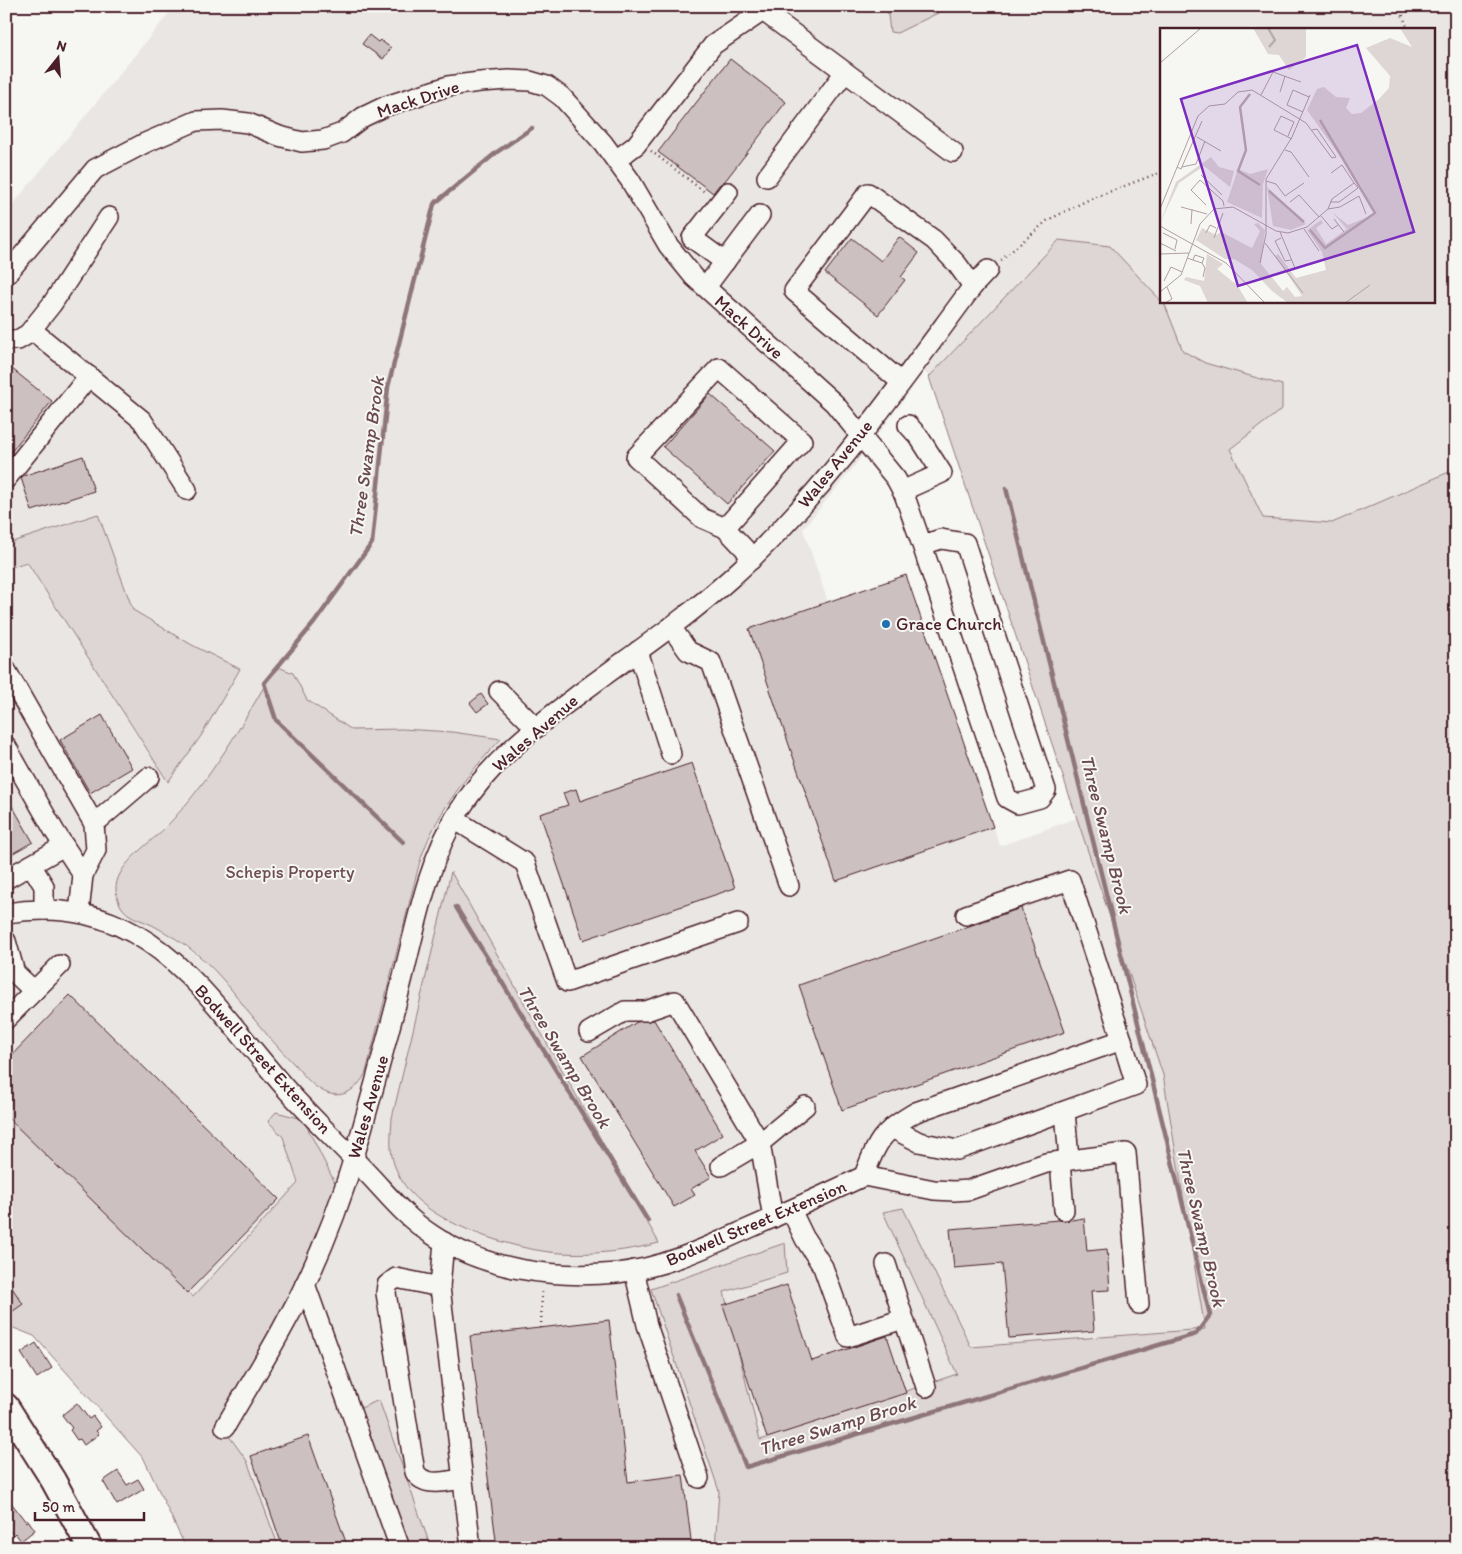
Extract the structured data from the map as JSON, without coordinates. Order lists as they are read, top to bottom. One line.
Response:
{"streets":{"street":["Mack Drive","Wales Avenue","Bodwell Street Extension"]},"crossings":[["Mack Drive","Wales Avenue"],["Wales Avenue","Bodwell Street Extension"]],"water":["Three Swamp Brook"],"parks":["Schepis Property"],"places":["Grace Church"],"scale_bar":"50 m","north":"top"}
